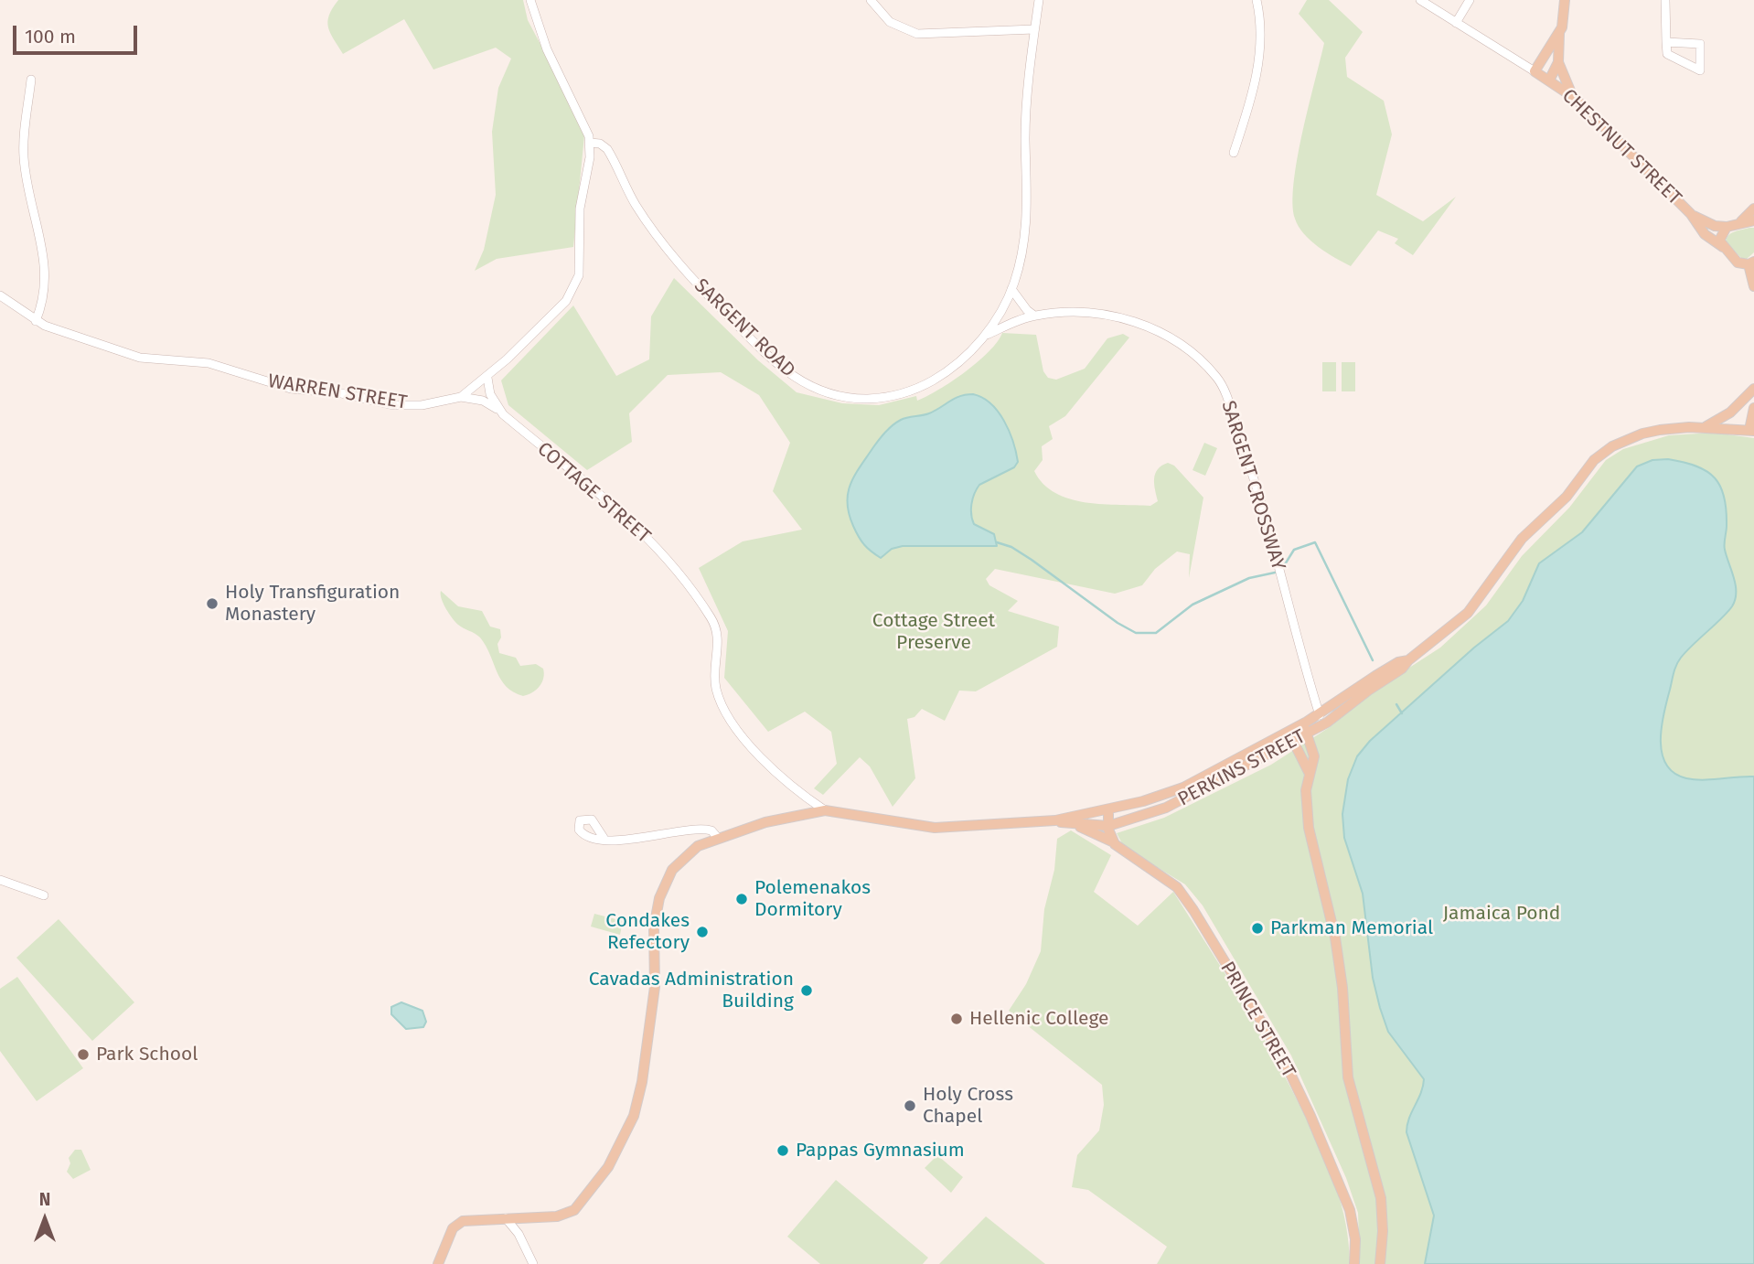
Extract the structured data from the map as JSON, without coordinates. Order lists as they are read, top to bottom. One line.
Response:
{"streets":{"main road":["CHESTNUT STREET","COTTAGE STREET","PERKINS STREET","PRINCE STREET"],"street":["SARGENT ROAD","WARREN STREET","SARGENT CROSSWAY"]},"crossings":[["SARGENT ROAD","WARREN STREET"],["SARGENT ROAD","SARGENT CROSSWAY"],["WARREN STREET","COTTAGE STREET"],["SARGENT CROSSWAY","PERKINS STREET"],["COTTAGE STREET","PERKINS STREET"],["PERKINS STREET","PRINCE STREET"]],"parks":["Cottage Street Preserve","Jamaica Pond"],"places":["Holy Transfiguration Monastery","Polemenakos Dormitory","Parkman Memorial","Condakes Refectory","Cavadas Administration Building","Hellenic College","Park School","Holy Cross Chapel","Pappas Gymnasium"],"scale_bar":"100 m","north":"top"}
